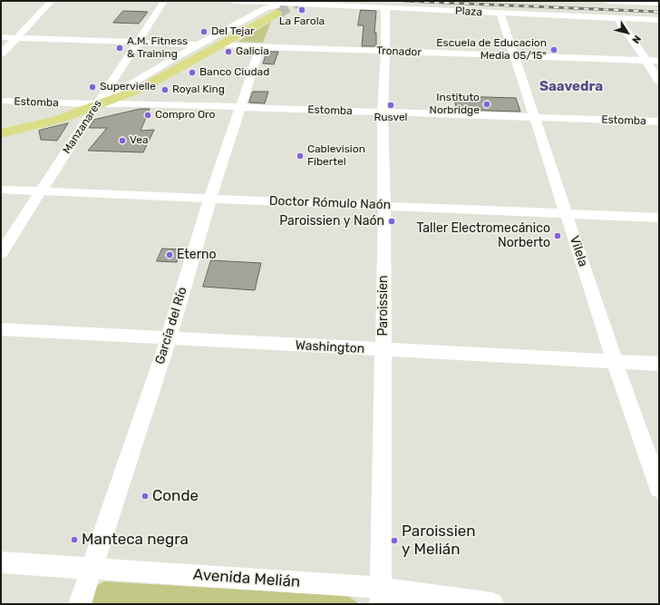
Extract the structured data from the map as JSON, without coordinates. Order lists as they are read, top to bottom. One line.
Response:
{"streets":{"street":["Plaza","Tronador","Estomba","Manzanares","Doctor Rómulo Naón","Vilela","Paroissien","García del Río","Washington","Avenida Melián"]},"crossings":[["Plaza","Vilela"],["Plaza","Paroissien"],["Tronador","Vilela"],["Tronador","Paroissien"],["Tronador","García del Río"],["Estomba","Manzanares"],["Estomba","Vilela"],["Estomba","Paroissien"],["Estomba","García del Río"],["Manzanares","Doctor Rómulo Naón"],["Doctor Rómulo Naón","Vilela"],["Doctor Rómulo Naón","Paroissien"],["Doctor Rómulo Naón","García del Río"],["Vilela","Washington"],["Paroissien","Washington"],["Paroissien","Avenida Melián"],["García del Río","Washington"],["García del Río","Avenida Melián"]],"districts":["Saavedra"],"places":["La Farola","Del Tejar","A.M. Fitness & Training","Escuela de Educacion Media 05/15°","Galicia","Banco Ciudad","Supervielle","Royal King","Instituto Norbridge","Rusvel","Compro Oro","Vea","Cablevision Fibertel","Paroissien y Naón","Taller Electromecánico Norberto","Eterno","Conde","Manteca negra","Paroissien y Melián"],"north":"bottom right"}
